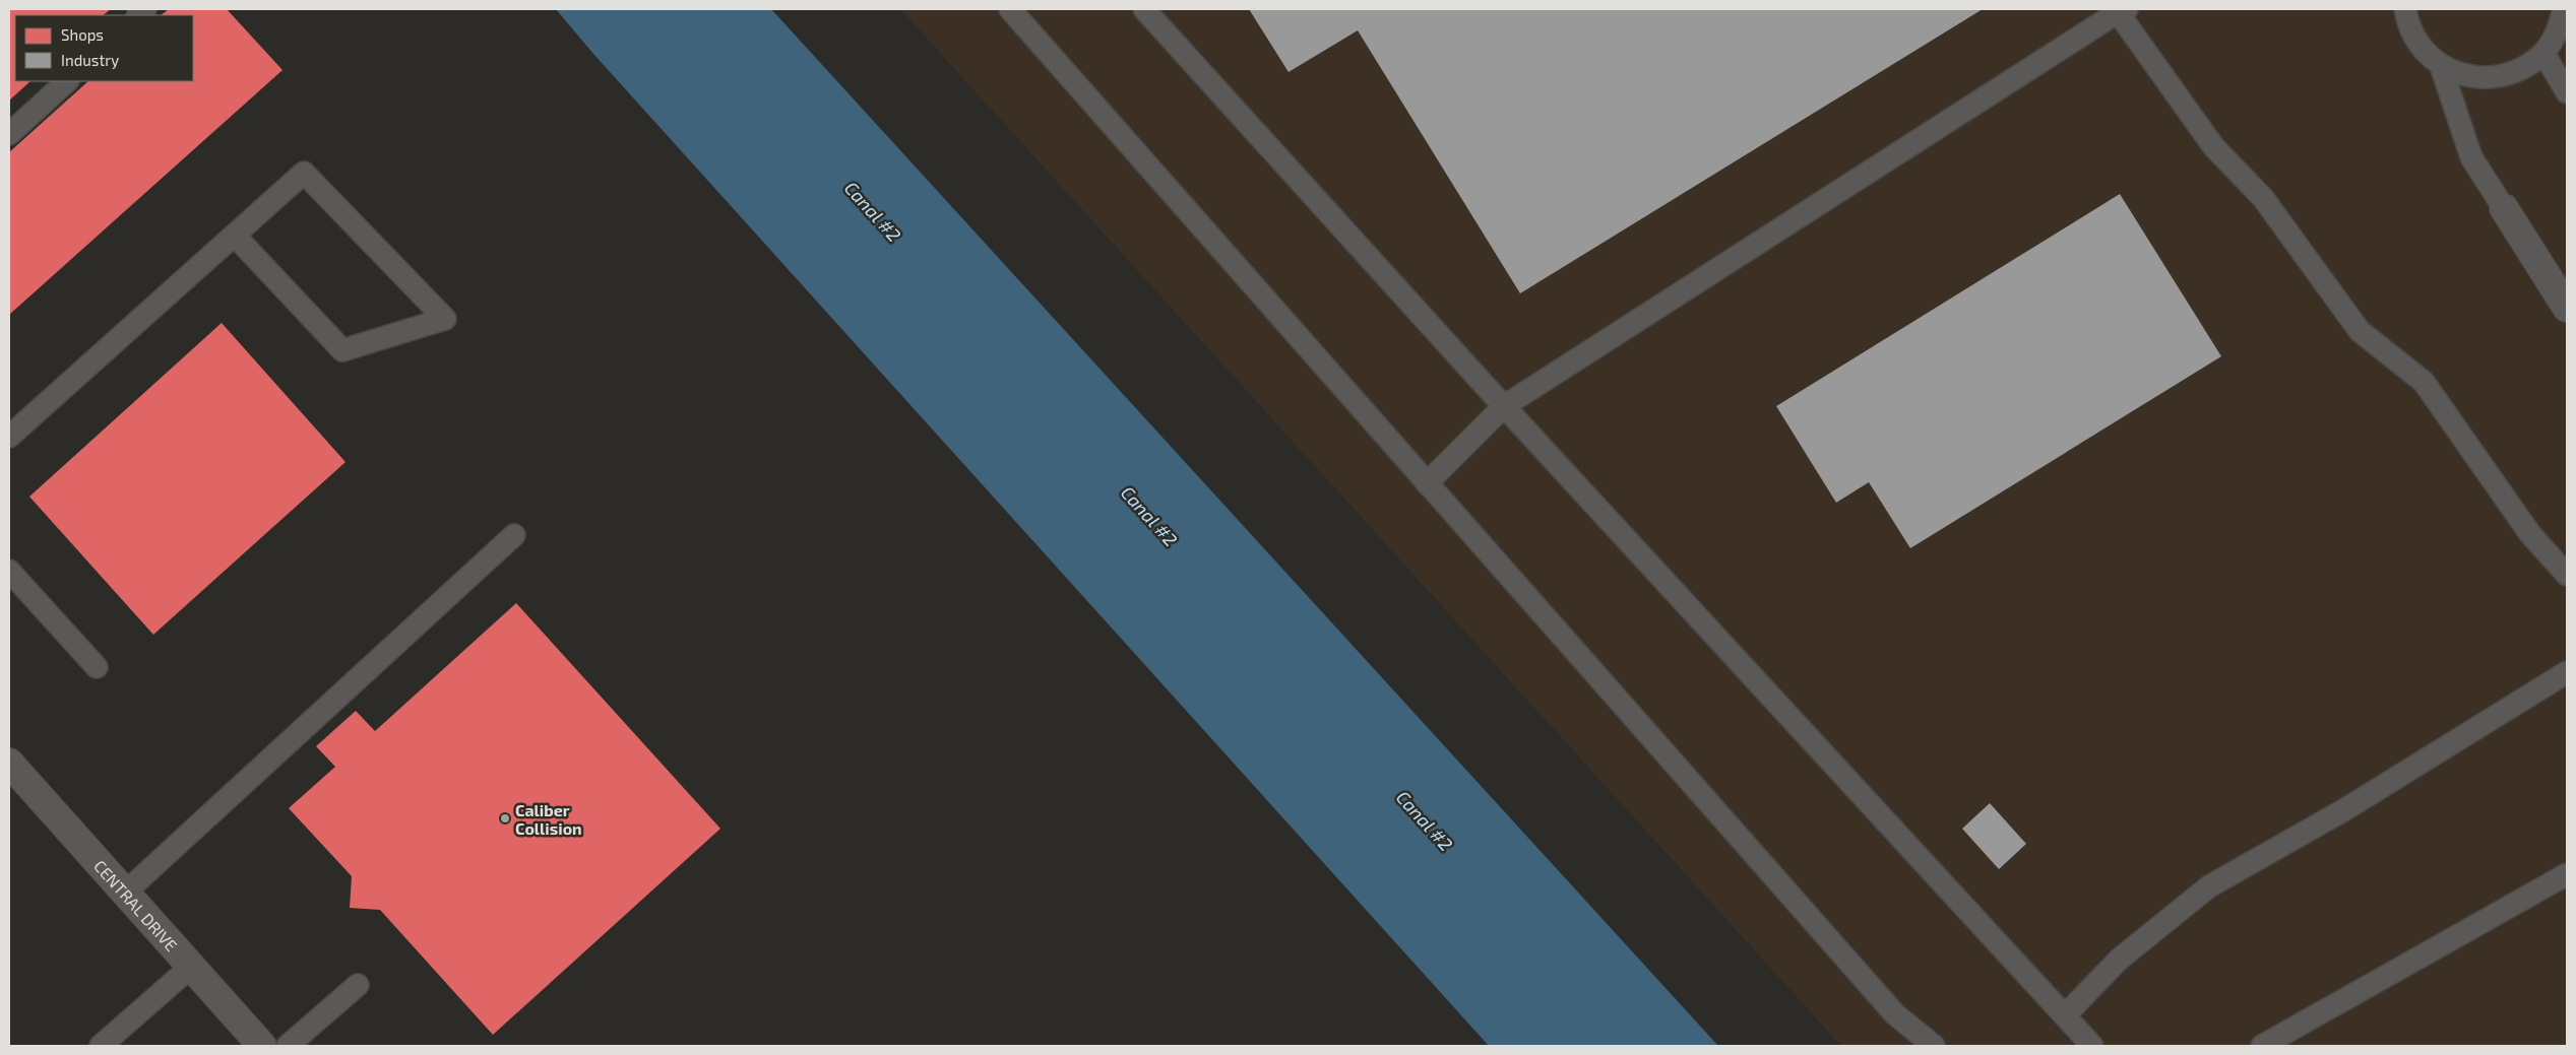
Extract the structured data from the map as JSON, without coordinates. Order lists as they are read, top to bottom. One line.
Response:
{"streets":{"street":["CENTRAL DRIVE"]},"water":["Canal #2"],"places":["Caliber Collision"],"legend":["Shops","Industry"]}
